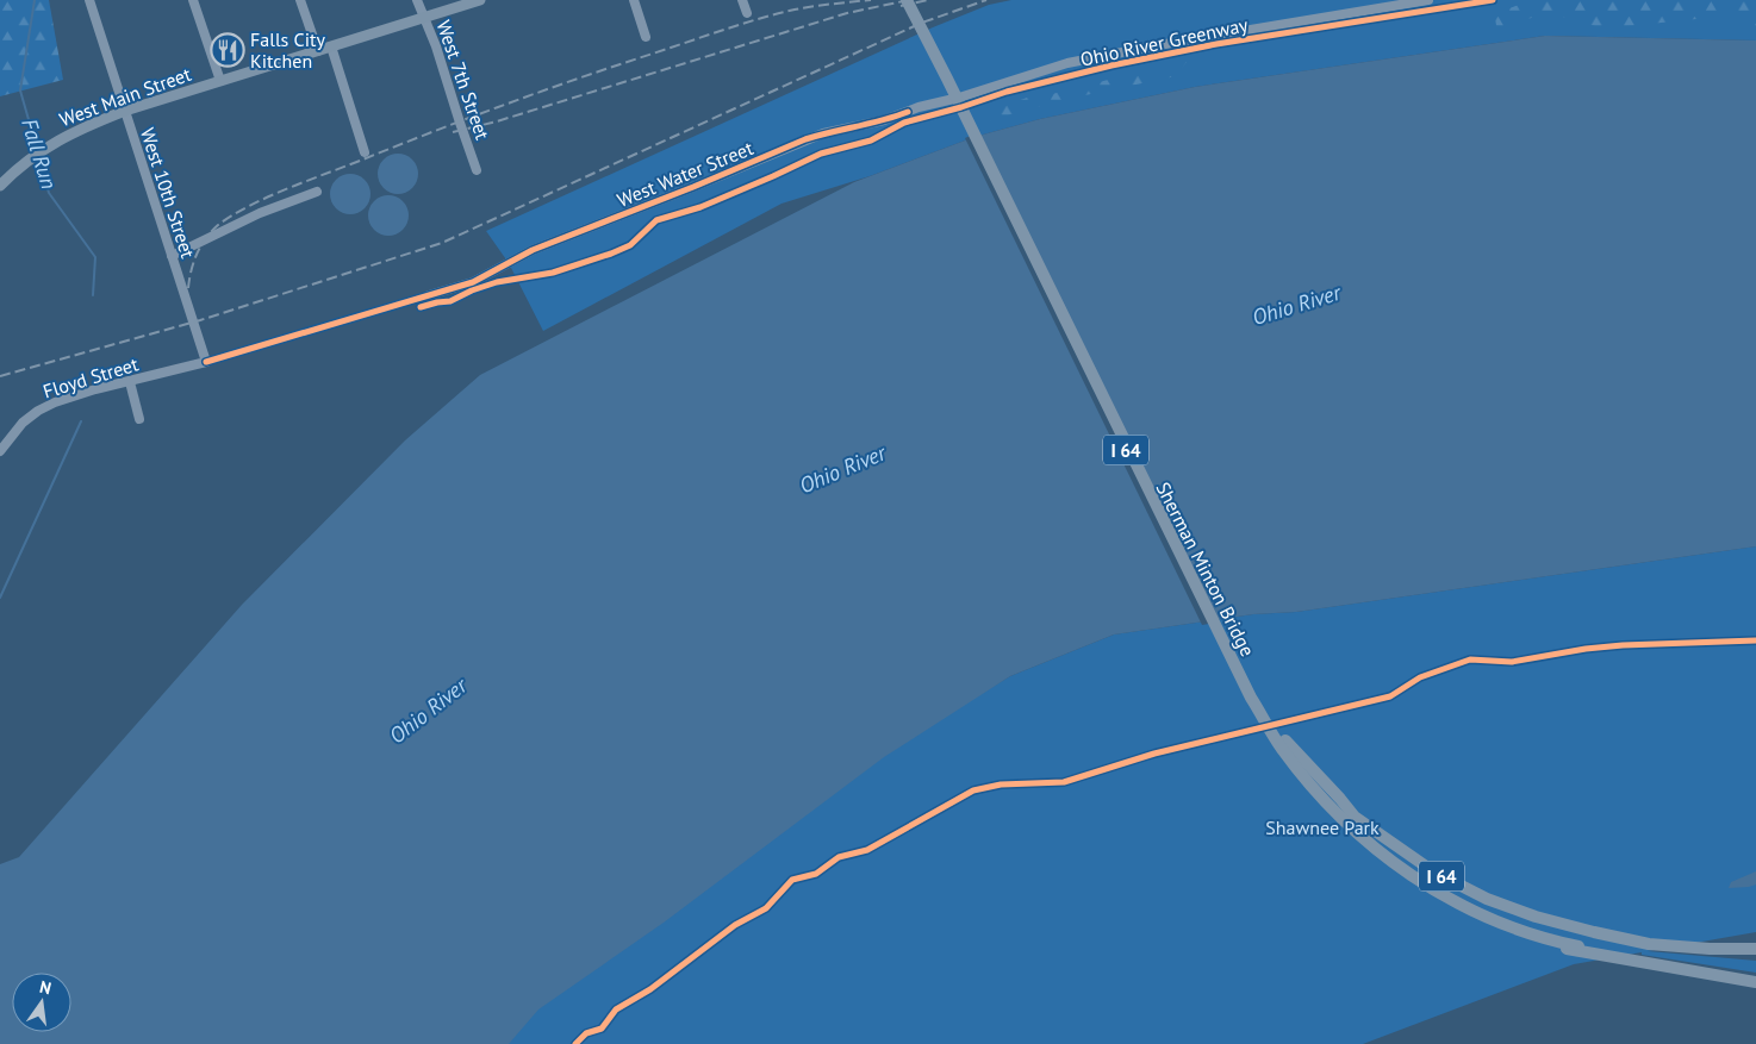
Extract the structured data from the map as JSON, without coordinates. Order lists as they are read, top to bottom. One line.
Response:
{"streets":{"highway":["I 64","Sherman Minton Bridge"],"main road":["West Main Street"],"street":["West 7th Street","West Water Street","West 10th Street","Floyd Street"],"cycle path":["Ohio River Greenway"]},"crossings":[["West 7th Street","West Main Street"],["West Main Street","West 10th Street"],["West 10th Street","Floyd Street"],["I 64","Sherman Minton Bridge"]],"water":["Fall Run","Ohio River"],"parks":["Shawnee Park"],"places":{"restaurant":["Falls City Kitchen"]},"north":"top"}
